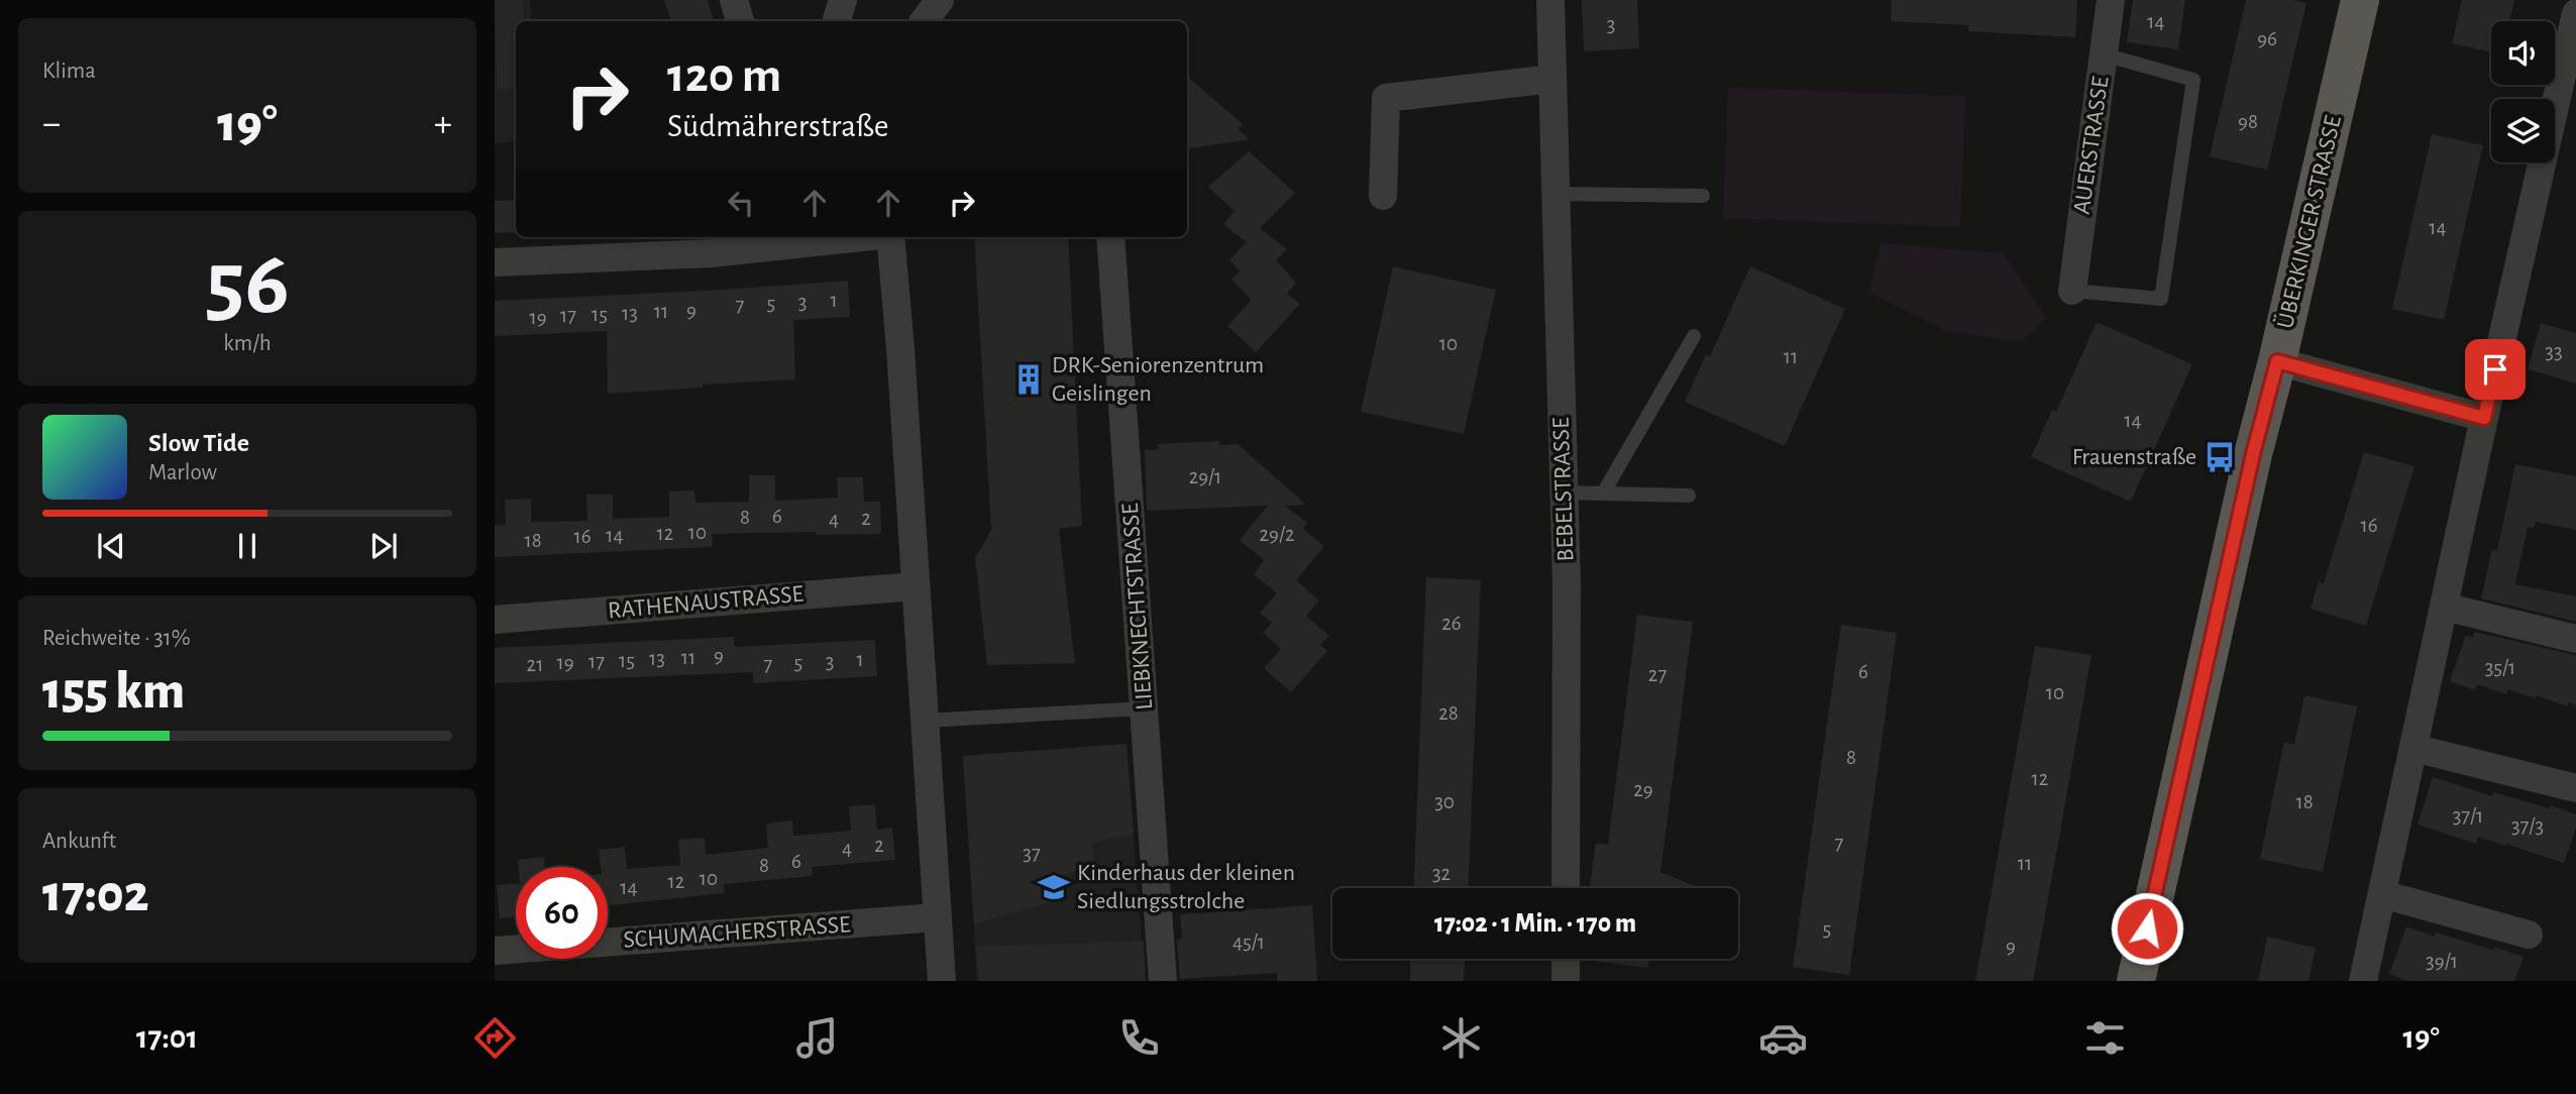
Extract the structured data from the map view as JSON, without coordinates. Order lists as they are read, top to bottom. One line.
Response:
{"streets":{"main road":["ÜBERKINGER STRASSE"],"street":["AUERSTRASSE","BEBELSTRASSE","RATHENAUSTRASSE","LIEBKNECHTSTRASSE","SCHUMACHERSTRASSE"]},"places":{"building":["DRK-Seniorenzentrum Geislingen"],"bus stop":["Frauenstraße"],"school or university":["Kinderhaus der kleinen Siedlungsstrolche"]},"house_numbers":["14","3","96","98","14","1","3","5","7","9","11","13","15","17","19","10","33","11","14","29/1","6","8","2","4","16","10","12","29/2","14","16","18","26","9","11","13","1","15","17","3","19","5","21","7","35/1","6","27","10","28","8","12","29","30","18","37/1","37/3","7","2","4","37","6","11","8","32","10","12","14","5","45/1","9","39/1"],"page":{"tile":["Klima",["56","km/h"],["Reichweite · 31%","155 km"],["Ankunft","17:02"]],"turn":["120 m","Südmährerstraße"],"heat":["−","19°","+"],"song":["Slow Tide","Marlow"],"limit":"60","trip":"17:02 · 1 Min. · 170 m","tabs":["17:01","19°"]}}
